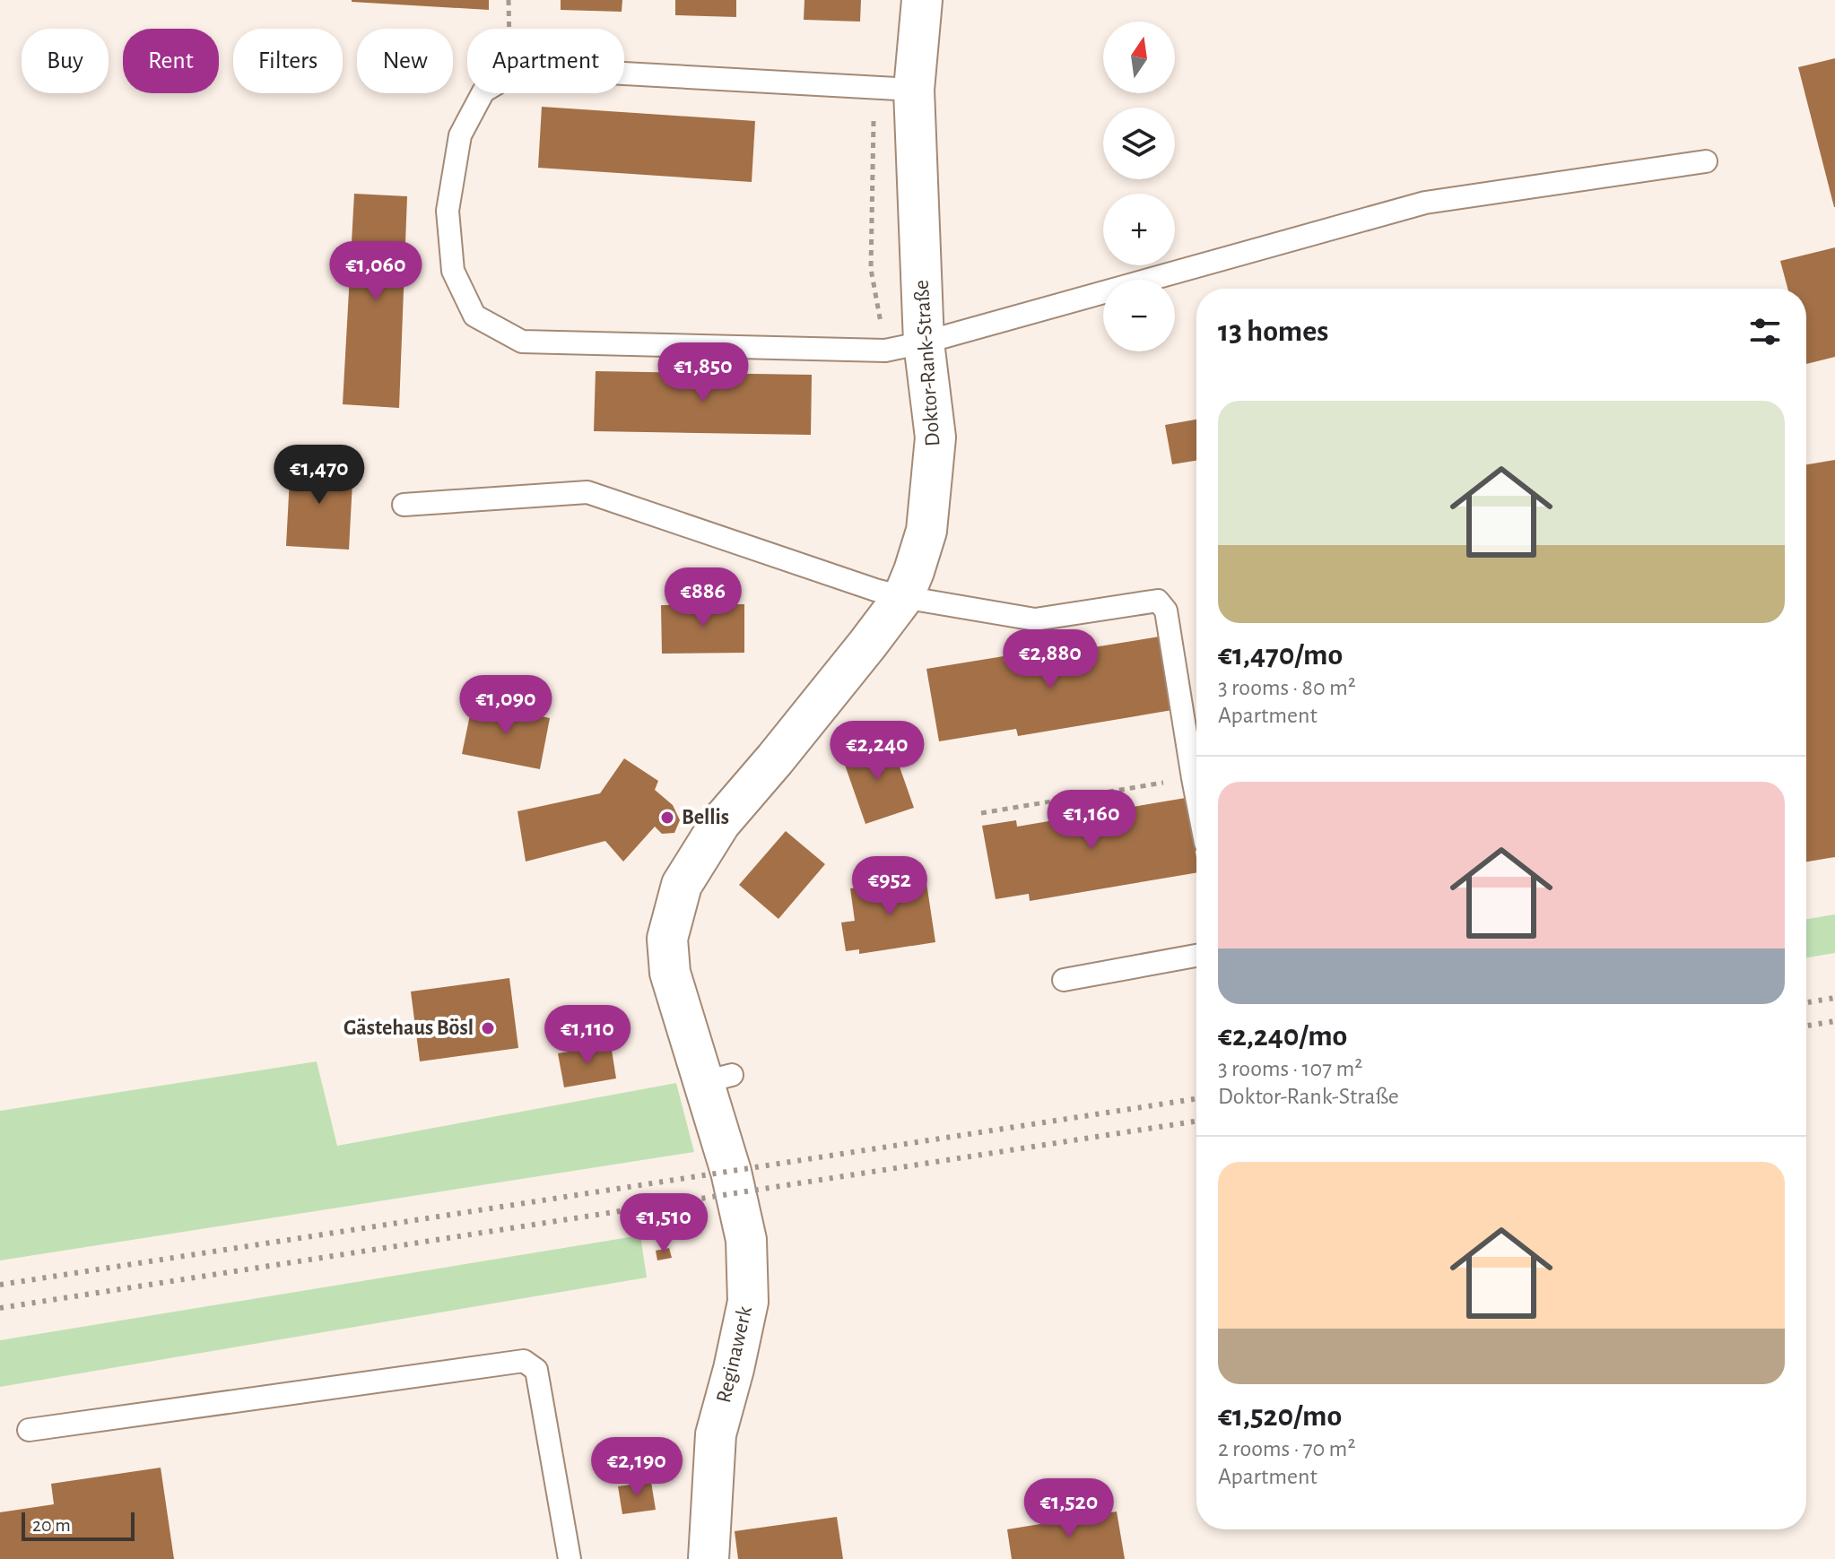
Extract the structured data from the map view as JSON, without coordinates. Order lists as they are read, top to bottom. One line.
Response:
{"streets":{"street":["Doktor-Rank-Straße","Reginawerk"]},"crossings":[["Doktor-Rank-Straße","Reginawerk"]],"places":["Bellis","Gästehaus Bösl"],"scale_bar":"20 m","north":"top","page":{"map_buttons":["+","−"],"chip":["Buy","Rent","Filters","New","Apartment"],"price":["€1,060","€1,850","€1,470","€886","€2,880","€1,090","€2,240","€1,160","€952","€1,110","€1,510","€2,190","€1,520"],"heading":"13 homes","list":[{"name":"€1,470/mo","note":"3 rooms · 80 m² · Apartment"},{"name":"€2,240/mo","note":"3 rooms · 107 m² · Doktor-Rank-Straße"},{"name":"€1,520/mo","note":"2 rooms · 70 m² · Apartment"}],"scale":"20 m"}}
